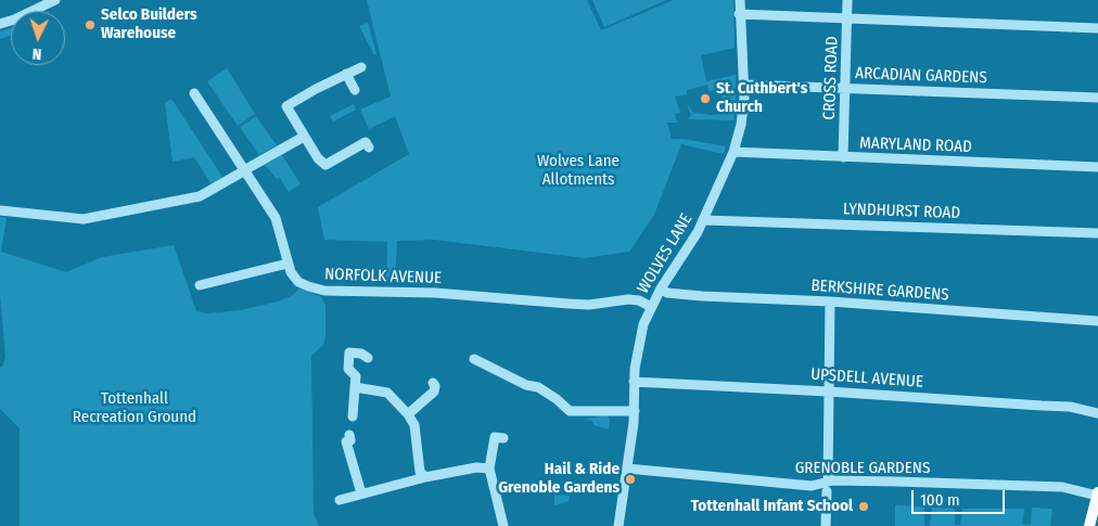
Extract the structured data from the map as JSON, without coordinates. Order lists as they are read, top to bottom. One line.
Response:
{"streets":{"street":["ARCADIAN GARDENS","CROSS ROAD","MARYLAND ROAD","LYNDHURST ROAD","WOLVES LANE","NORFOLK AVENUE","BERKSHIRE GARDENS","UPSDELL AVENUE","GRENOBLE GARDENS"]},"crossings":[["ARCADIAN GARDENS","CROSS ROAD"],["ARCADIAN GARDENS","WOLVES LANE"],["CROSS ROAD","MARYLAND ROAD"],["MARYLAND ROAD","WOLVES LANE"],["LYNDHURST ROAD","WOLVES LANE"],["WOLVES LANE","NORFOLK AVENUE"],["WOLVES LANE","BERKSHIRE GARDENS"],["WOLVES LANE","UPSDELL AVENUE"],["WOLVES LANE","GRENOBLE GARDENS"]],"parks":["Wolves Lane Allotments","Tottenhall Recreation Ground"],"places":["Selco Builders Warehouse","St. Cuthbert's Church","Hail & Ride Grenoble Gardens","Tottenhall Infant School"],"scale_bar":"100 m","north":"bottom"}
